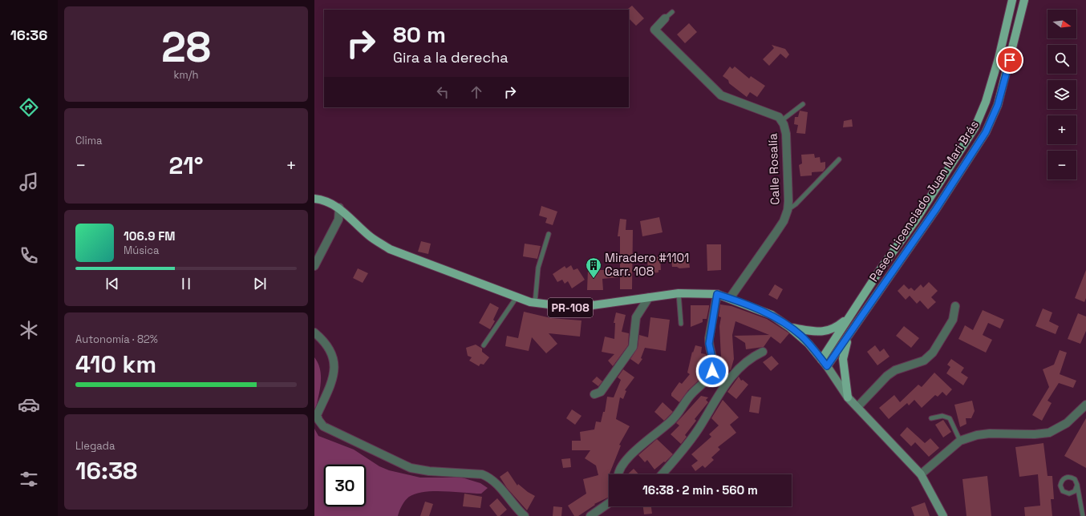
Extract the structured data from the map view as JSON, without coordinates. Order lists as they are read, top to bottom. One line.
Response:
{"streets":{"main road":["Paseo Licenciado Juan Mari Brás","PR-108"],"street":["Calle Rosalía"]},"crossings":[["Calle Rosalía","PR-108"],["Paseo Licenciado Juan Mari Brás","PR-108"]],"places":{"building":["Miradero #1101 Carr. 108"]},"north":"right","page":{"tabs":"16:36","tile":[["28","km/h"],"Clima",["Autonomía · 82%","410 km"],["Llegada","16:38"]],"map_buttons":["+","−"],"turn":["80 m","Gira a la derecha"],"heat":["−","21°","+"],"song":["106.9 FM","Música"],"limit":"30","trip":"16:38 · 2 min · 560 m"}}
